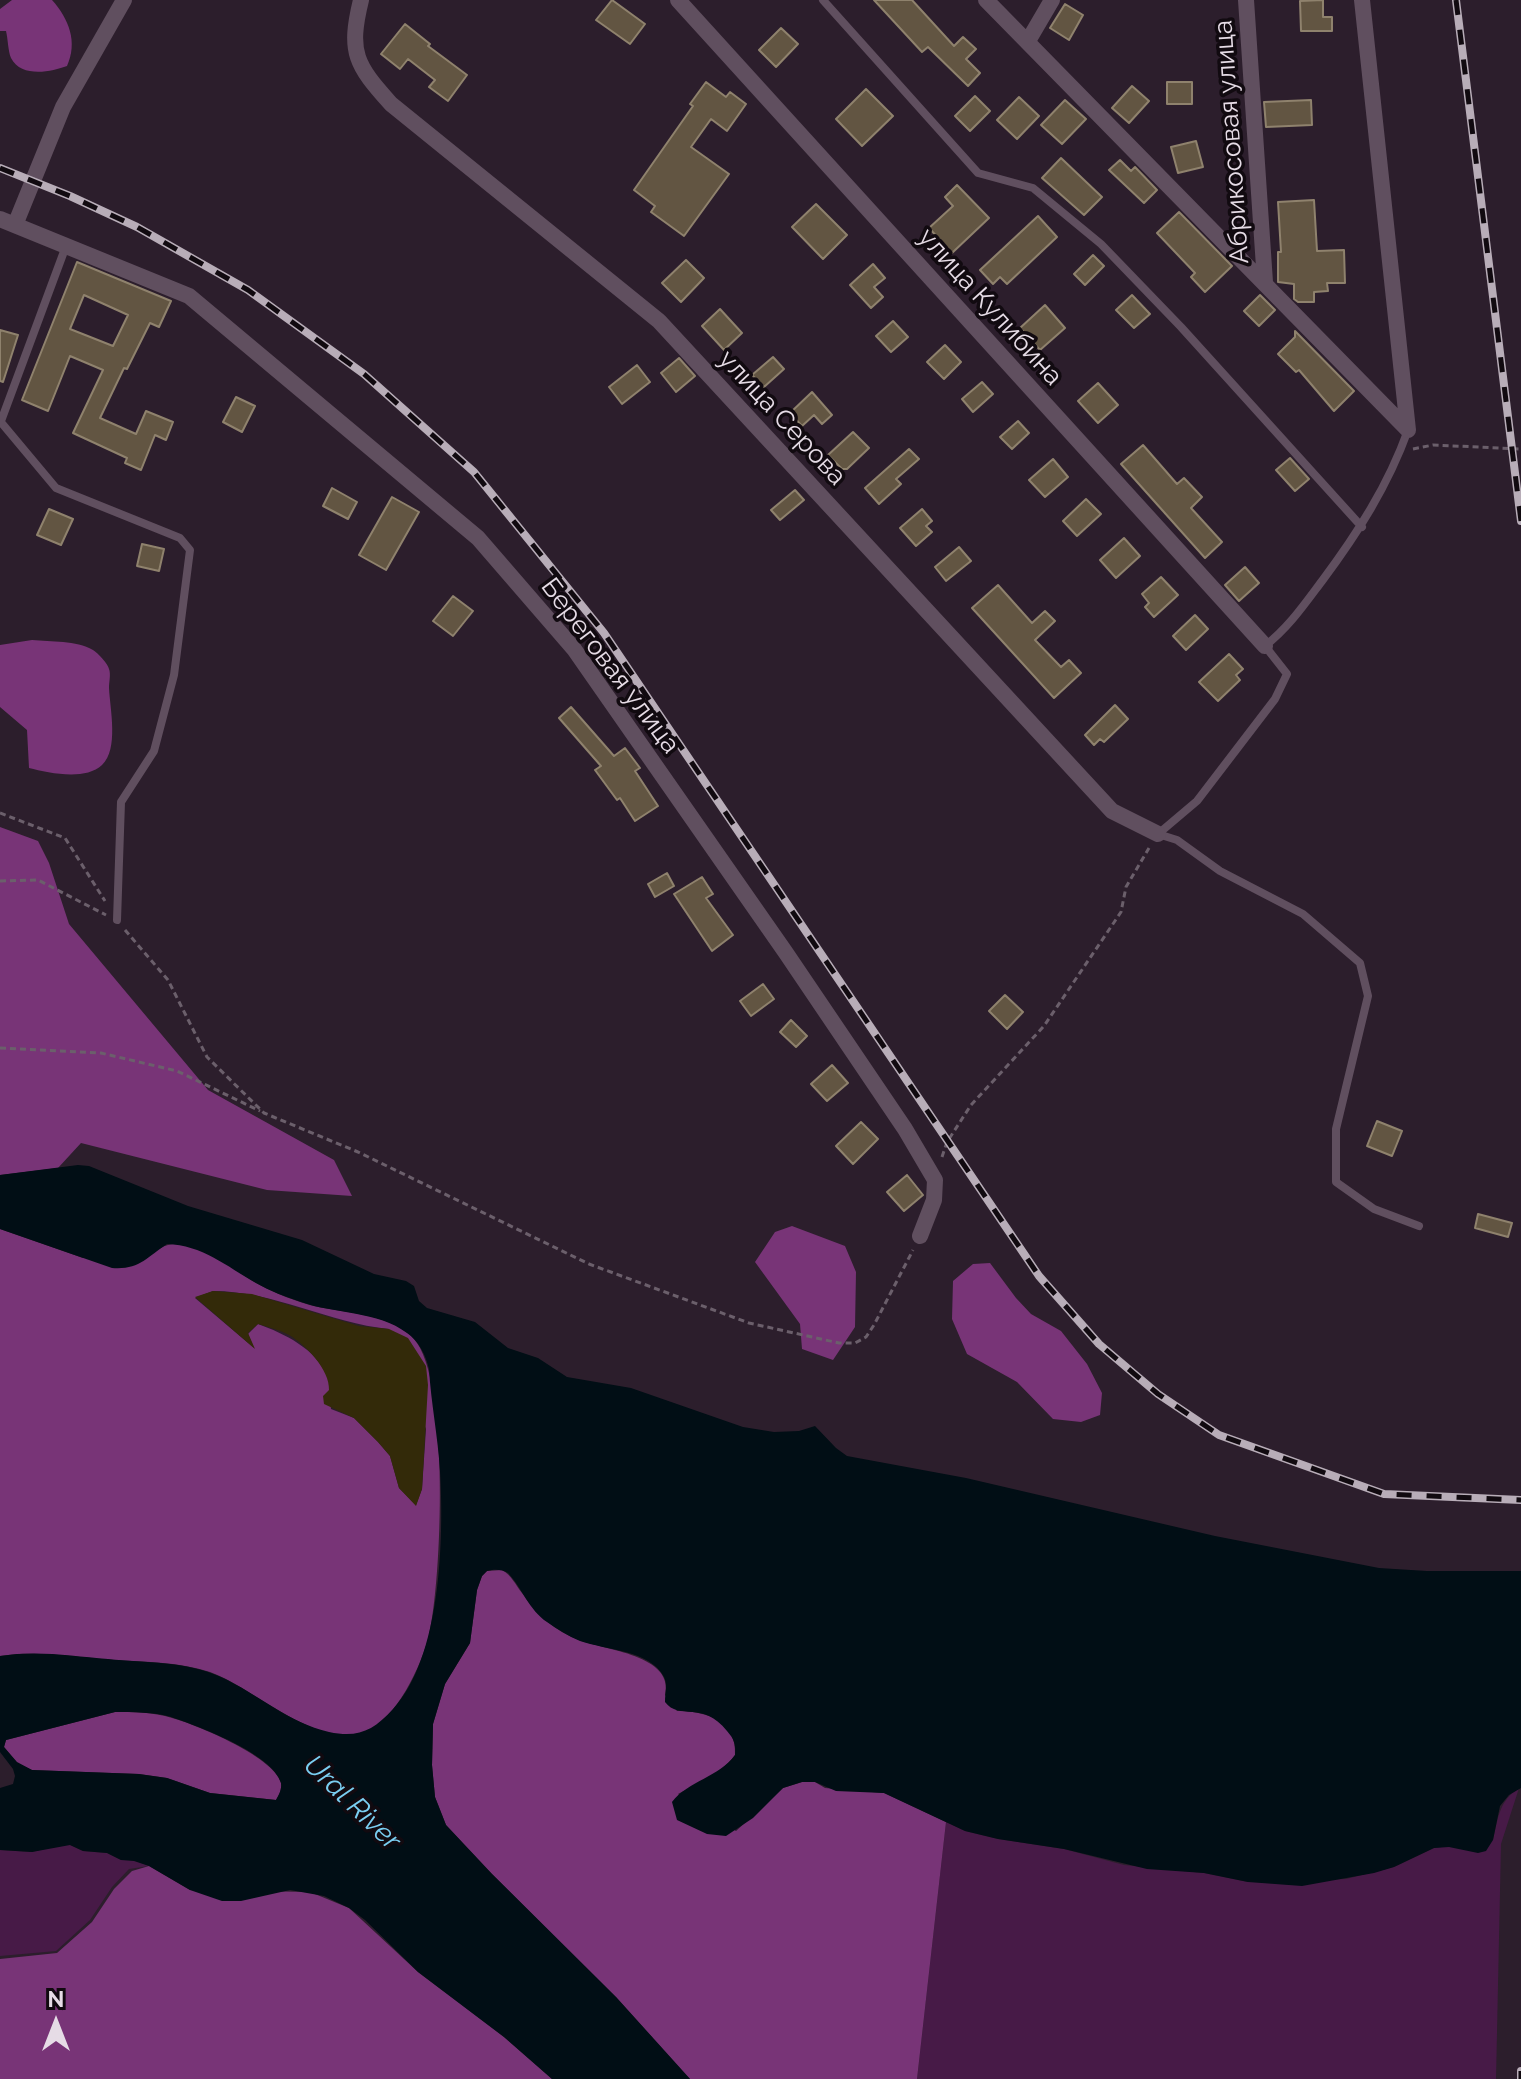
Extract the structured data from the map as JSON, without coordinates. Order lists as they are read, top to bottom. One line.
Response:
{"streets":{"street":["Абрикосовая улица","улица Кулибина","улица Серова","Береговая улица"]},"water":["Ural River"],"north":"top"}
